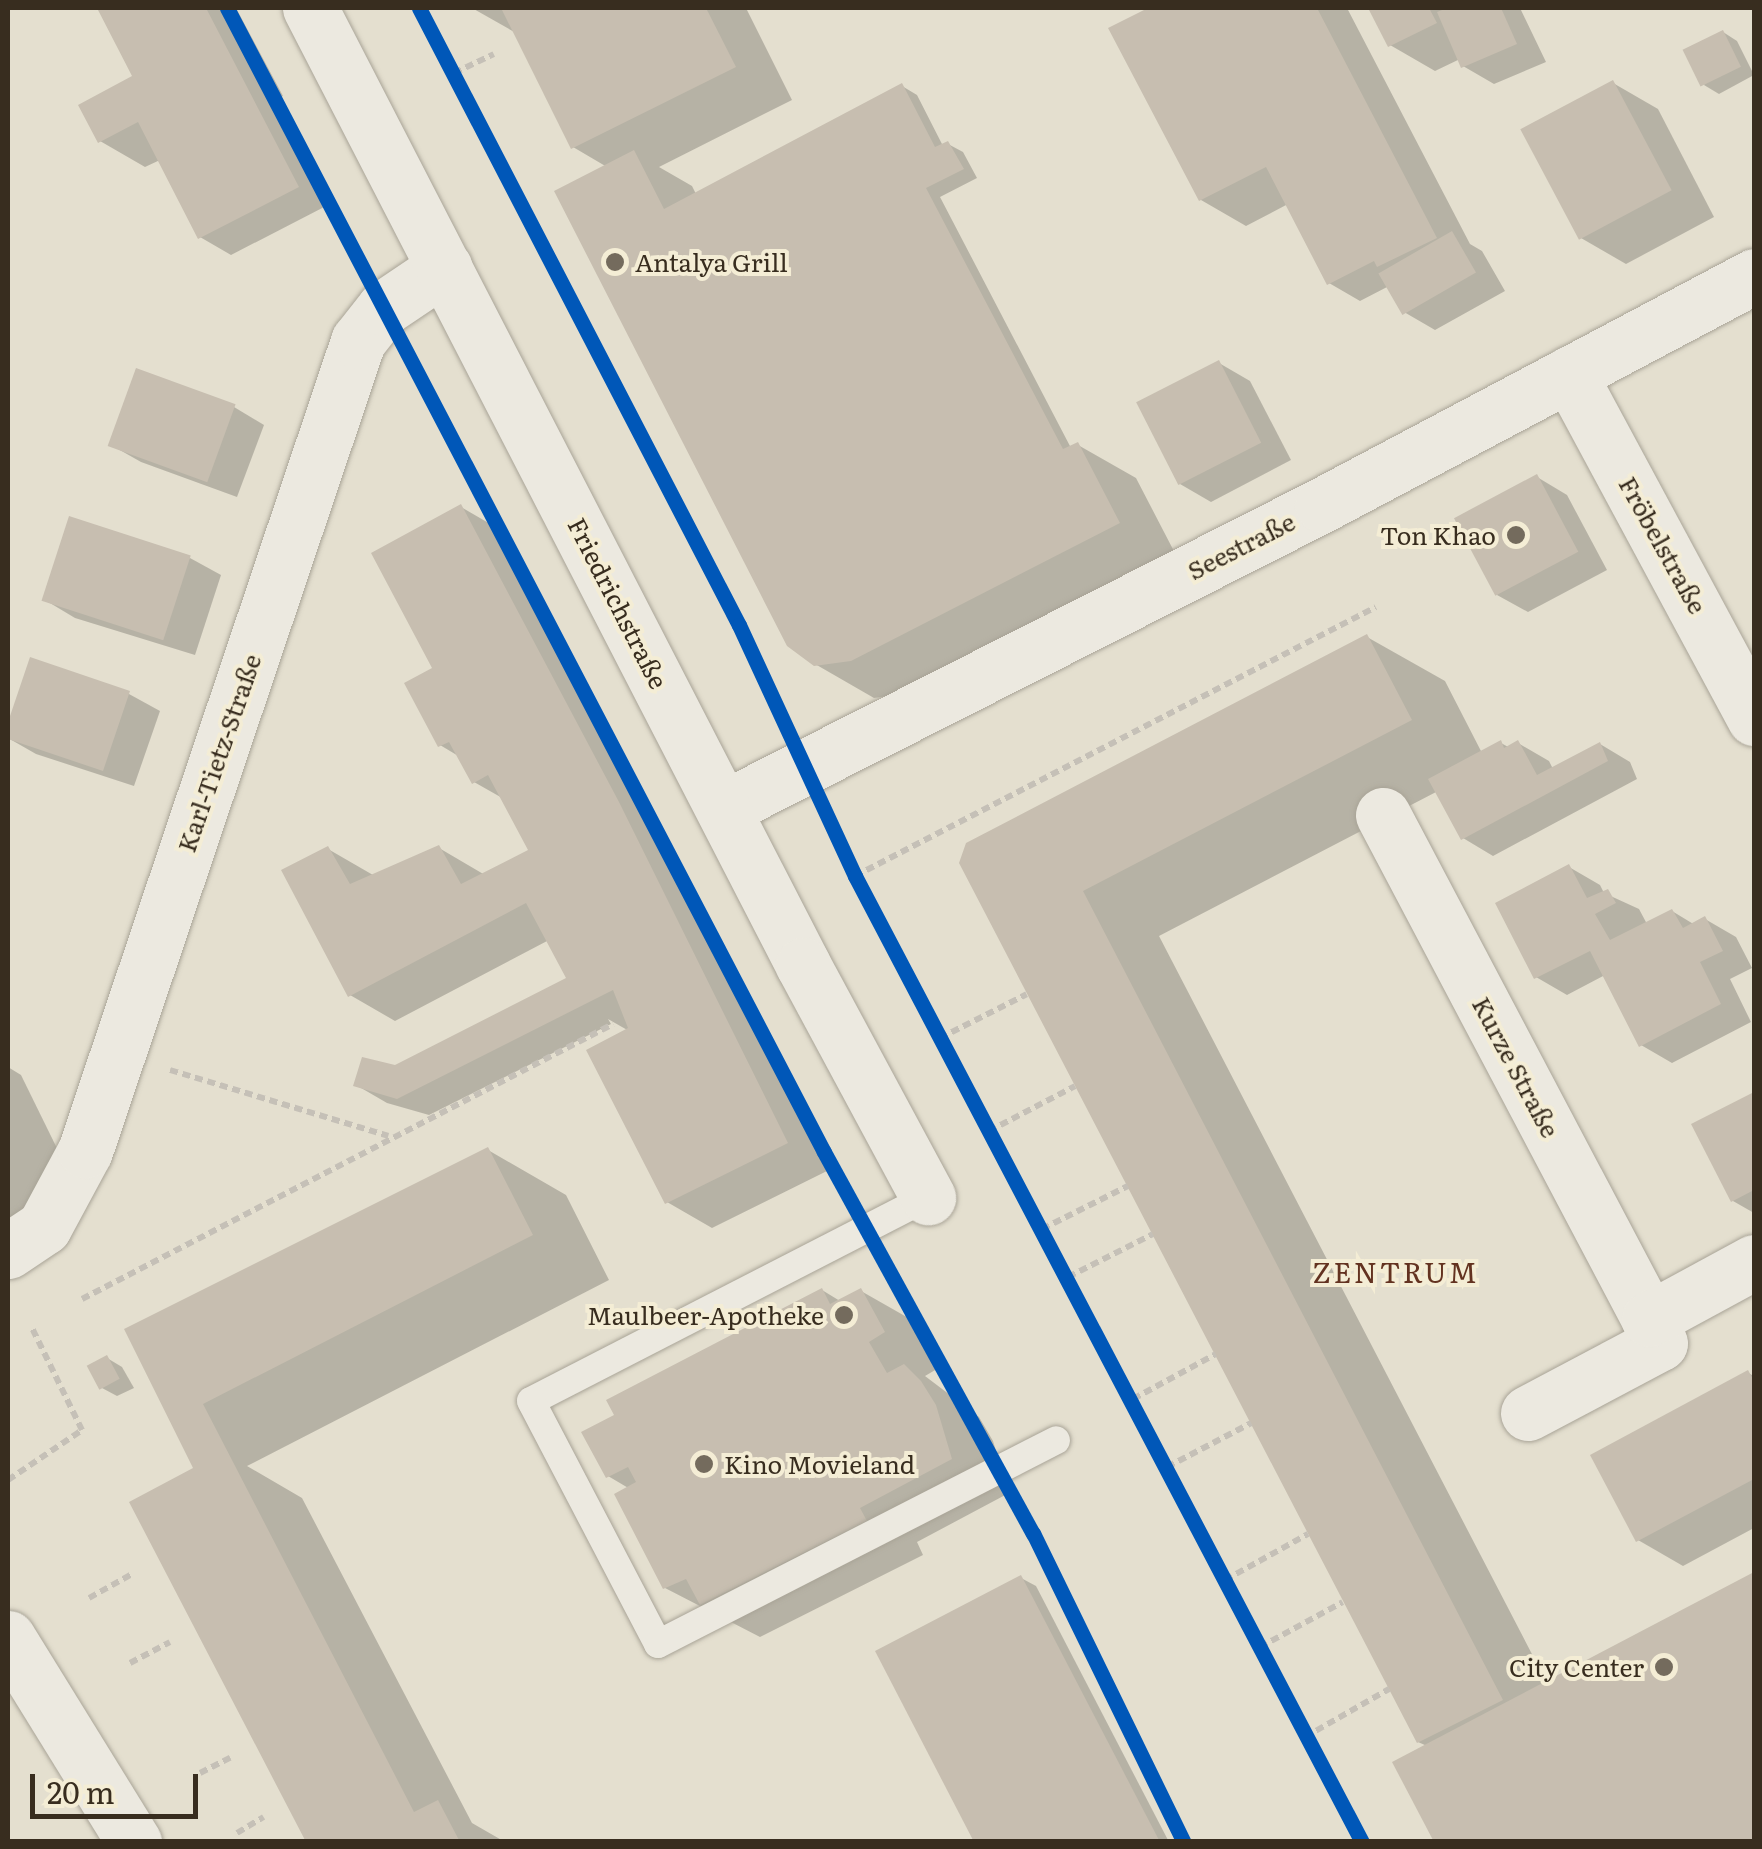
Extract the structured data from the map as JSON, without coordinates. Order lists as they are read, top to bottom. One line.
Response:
{"streets":{"street":["Fröbelstraße","Seestraße","Friedrichstraße","Karl-Tietz-Straße","Kurze Straße"]},"crossings":[["Fröbelstraße","Seestraße"],["Seestraße","Friedrichstraße"],["Friedrichstraße","Karl-Tietz-Straße"]],"districts":["ZENTRUM"],"places":["Antalya Grill","Ton Khao","Maulbeer-Apotheke","Kino Movieland","City Center"],"scale_bar":"20 m"}
